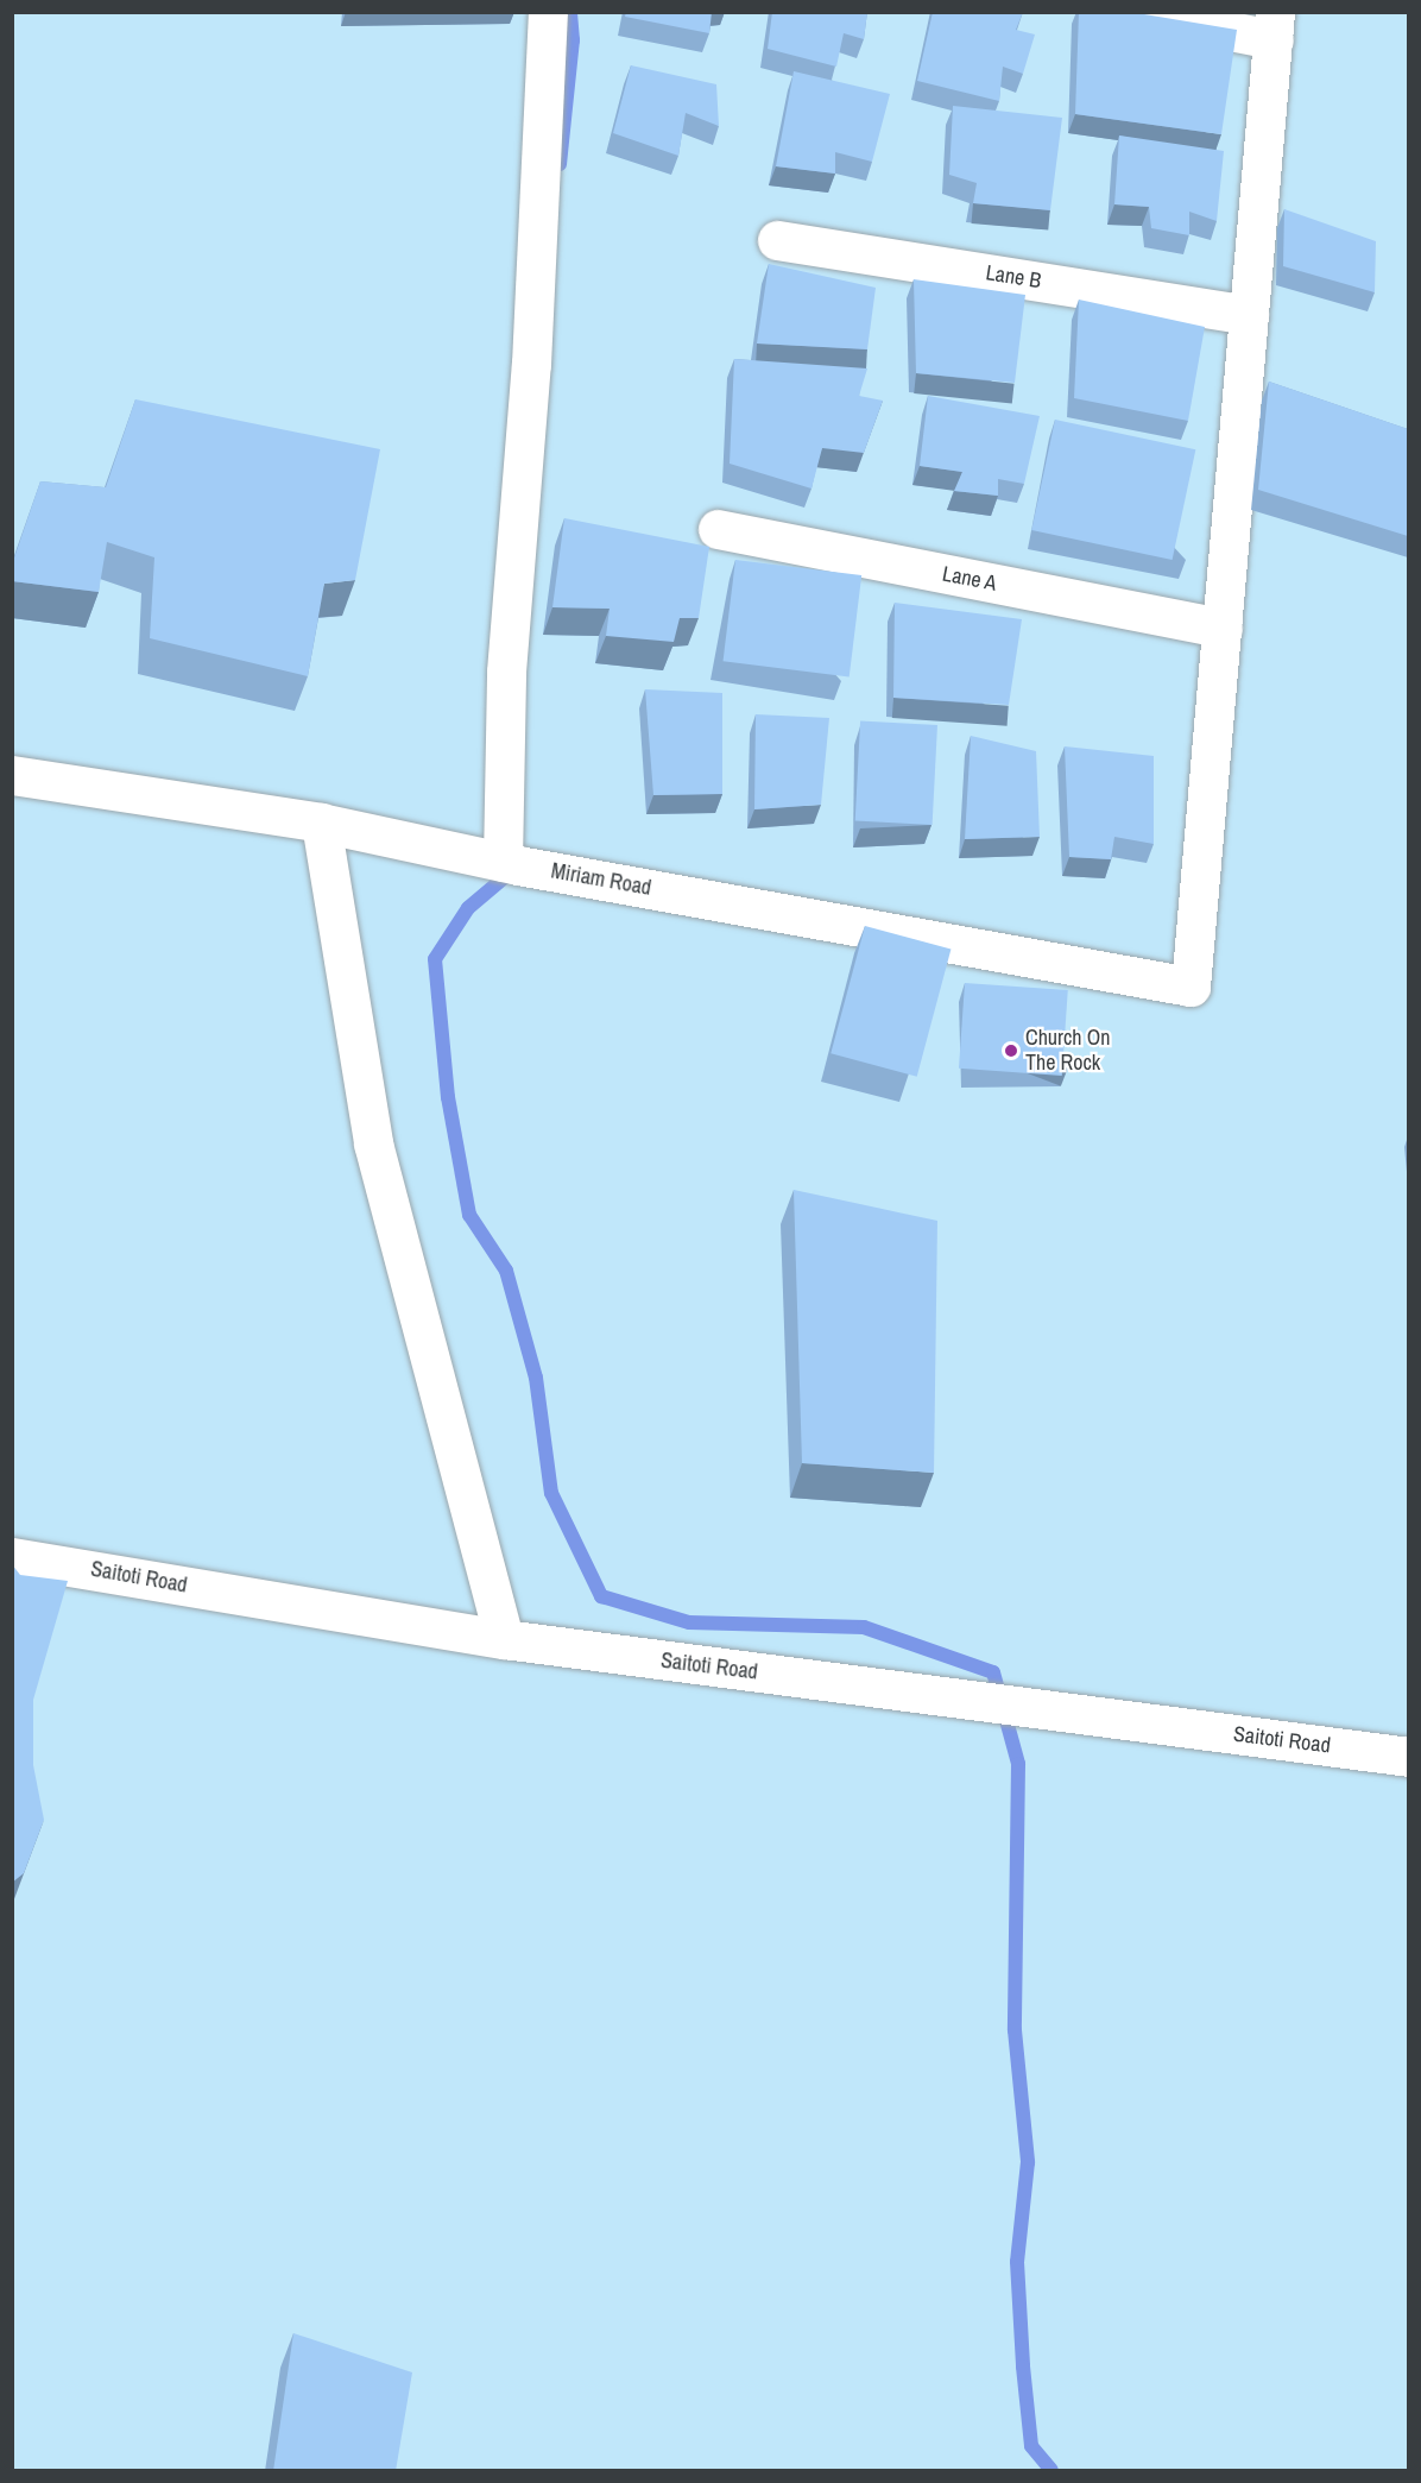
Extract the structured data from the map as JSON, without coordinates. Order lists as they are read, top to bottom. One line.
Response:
{"streets":{"street":["Lane B","Lane A","Miriam Road","Saitoti Road"]},"crossings":[["Lane A","Miriam Road"]],"places":["Church On The Rock"]}
